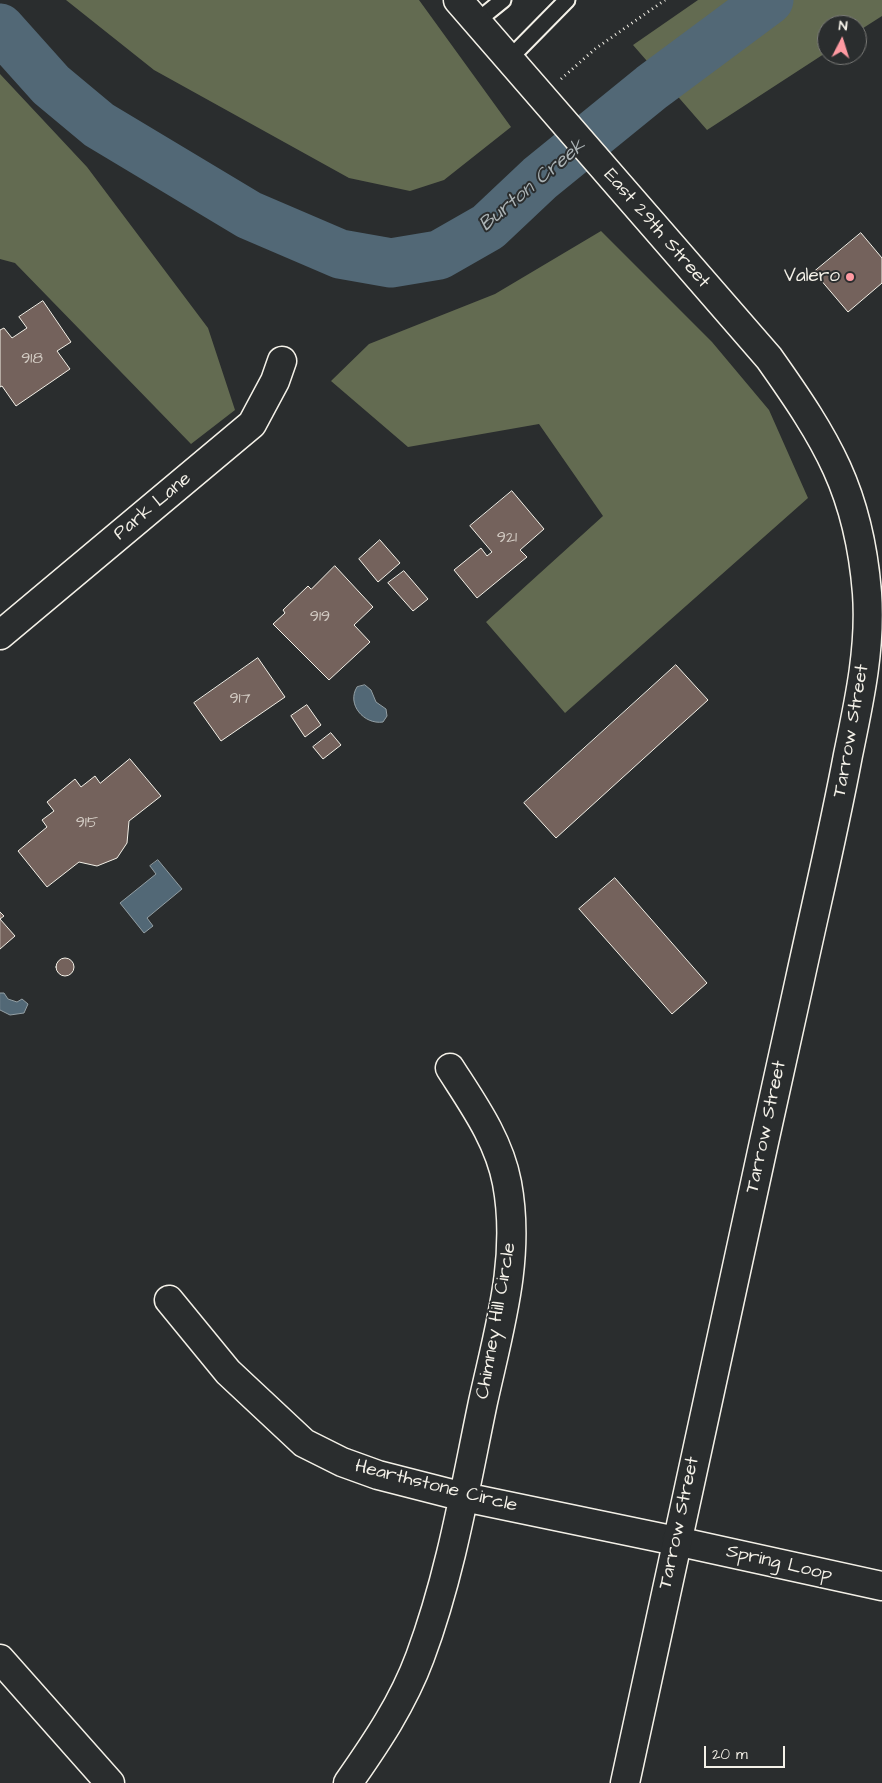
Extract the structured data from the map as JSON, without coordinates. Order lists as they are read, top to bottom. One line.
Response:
{"streets":{"street":["East 29th Street","Park Lane","Tarrow Street","Chimney Hill Circle","Hearthstone Circle","Spring Loop"]},"crossings":[["East 29th Street","Tarrow Street"],["Tarrow Street","Hearthstone Circle"],["Tarrow Street","Spring Loop"],["Chimney Hill Circle","Hearthstone Circle"],["Hearthstone Circle","Spring Loop"]],"water":["Burton Creek"],"places":["Valero"],"house_numbers":["918","921","919","917","915"],"scale_bar":"20 m","north":"top"}
